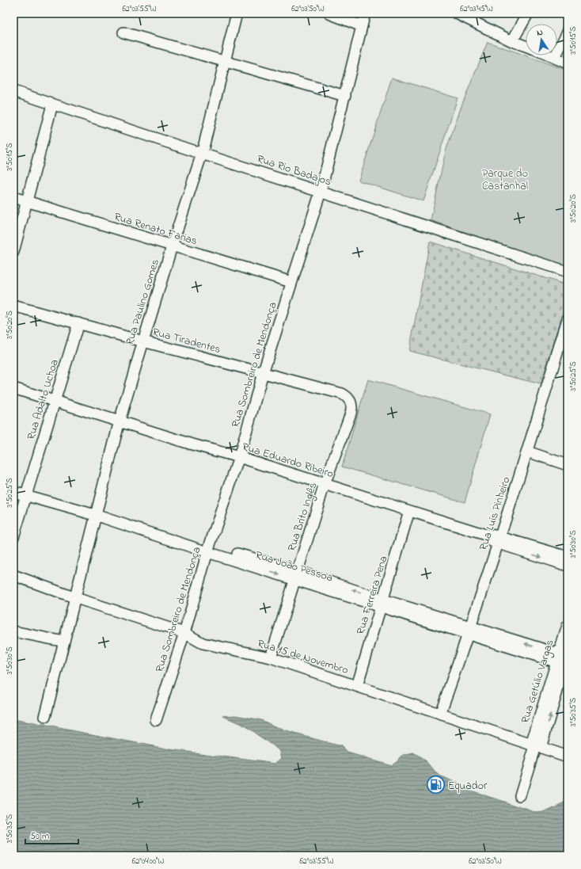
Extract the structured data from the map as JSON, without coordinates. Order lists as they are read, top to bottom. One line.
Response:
{"streets":{"street":["Rua Rio Badajos","Rua Renato Farias","Rua Paulino Gomes","Rua Tiradentes","Rua Sombreiro de Mendonça","Rua Adalto Uchoa","Rua Eduardo Ribeiro","Rua Luís Pinheiro","Rua Brito Inglês","Rua João Pessoa","Rua Ferreira Pena","Rua 15 de Novembro","Rua Getúlio Vargas"]},"crossings":[["Rua Rio Badajos","Rua Paulino Gomes"],["Rua Rio Badajos","Rua Sombreiro de Mendonça"],["Rua Renato Farias","Rua Paulino Gomes"],["Rua Renato Farias","Rua Sombreiro de Mendonça"],["Rua Paulino Gomes","Rua Tiradentes"],["Rua Paulino Gomes","Rua Eduardo Ribeiro"],["Rua Paulino Gomes","Rua João Pessoa"],["Rua Paulino Gomes","Rua 15 de Novembro"],["Rua Tiradentes","Rua Sombreiro de Mendonça"],["Rua Tiradentes","Rua Adalto Uchoa"],["Rua Tiradentes","Rua Brito Inglês"],["Rua Sombreiro de Mendonça","Rua Eduardo Ribeiro"],["Rua Sombreiro de Mendonça","Rua João Pessoa"],["Rua Sombreiro de Mendonça","Rua 15 de Novembro"],["Rua Adalto Uchoa","Rua Eduardo Ribeiro"],["Rua Adalto Uchoa","Rua João Pessoa"],["Rua Eduardo Ribeiro","Rua Luís Pinheiro"],["Rua Eduardo Ribeiro","Rua Brito Inglês"],["Rua Eduardo Ribeiro","Rua Ferreira Pena"],["Rua Luís Pinheiro","Rua João Pessoa"],["Rua Luís Pinheiro","Rua 15 de Novembro"],["Rua Brito Inglês","Rua João Pessoa"],["Rua Brito Inglês","Rua 15 de Novembro"],["Rua João Pessoa","Rua Ferreira Pena"],["Rua João Pessoa","Rua Getúlio Vargas"],["Rua Ferreira Pena","Rua 15 de Novembro"],["Rua 15 de Novembro","Rua Getúlio Vargas"]],"parks":["Parque do Castanhal"],"places":{"fuel station":["Equador"]},"scale_bar":"50 m","north":"top","coordinates":["62°03'55\"W","62°03'50\"W","62°03'45\"W","3°50'15\"S","3°50'20\"S","3°50'25\"S","3°50'30\"S","3°50'35\"S","62°04'00\"W"]}
